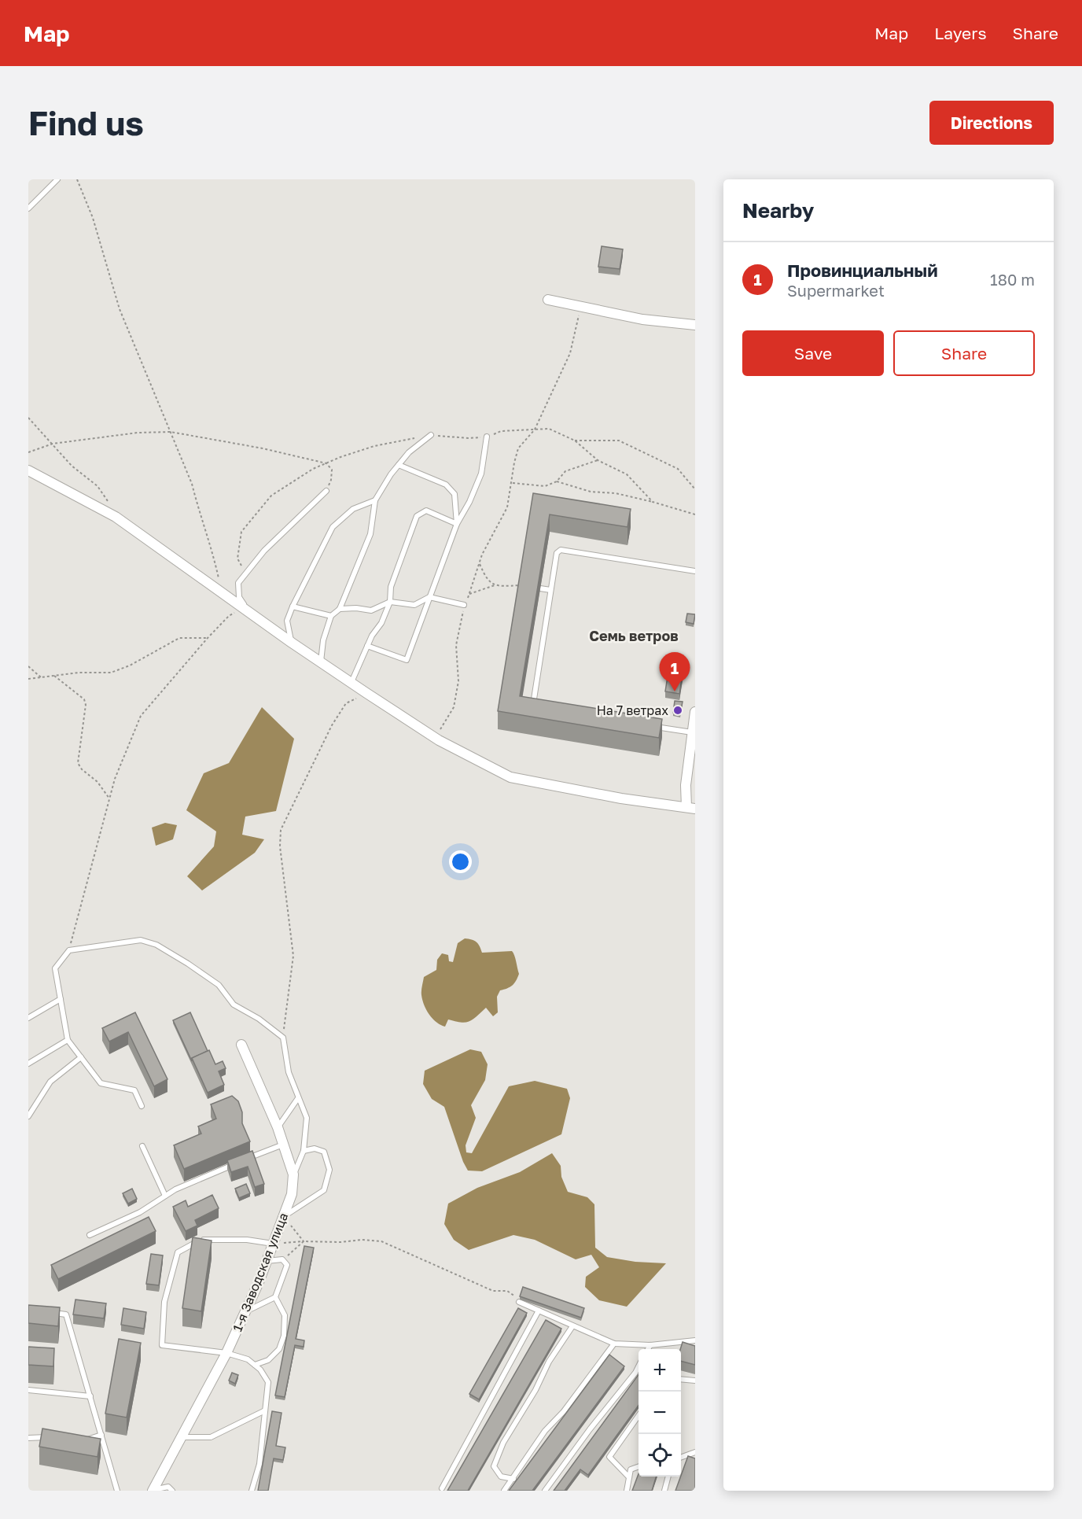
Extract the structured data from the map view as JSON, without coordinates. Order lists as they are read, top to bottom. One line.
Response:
{"streets":{"street":["1-я Заводская улица"]},"districts":["Семь ветров"],"places":["На 7 ветрах"],"page":{"header":"Map","nav":["Map","Layers","Share"],"buttons":["Directions",["Save","Share"]],"title":"Find us","heading":"Nearby","list":[{"mark":"1","name":"Провинциальный","note":"Supermarket","value":"180 m"}],"pins":"1","map_buttons":["+","−"]}}
